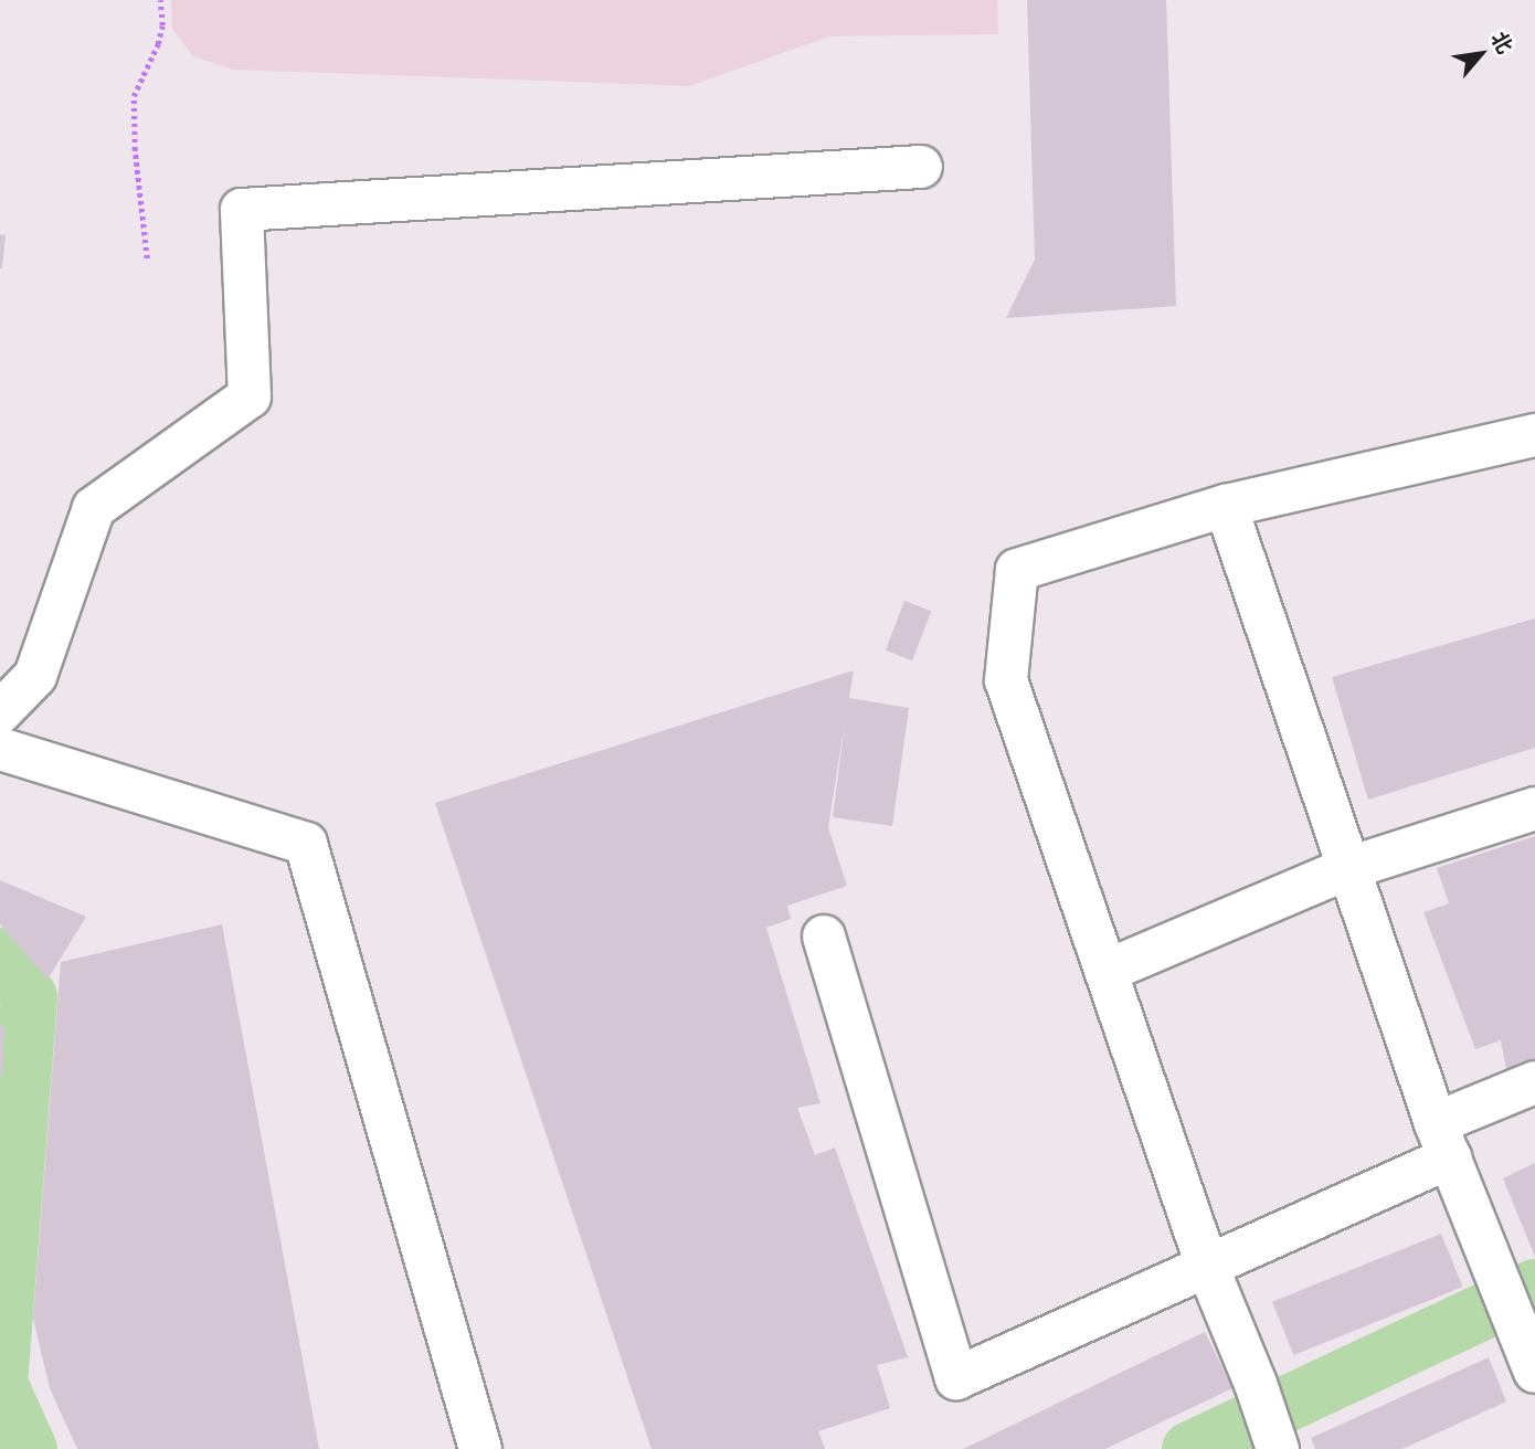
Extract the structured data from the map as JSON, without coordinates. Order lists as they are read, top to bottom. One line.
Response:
{"north":"top right"}
